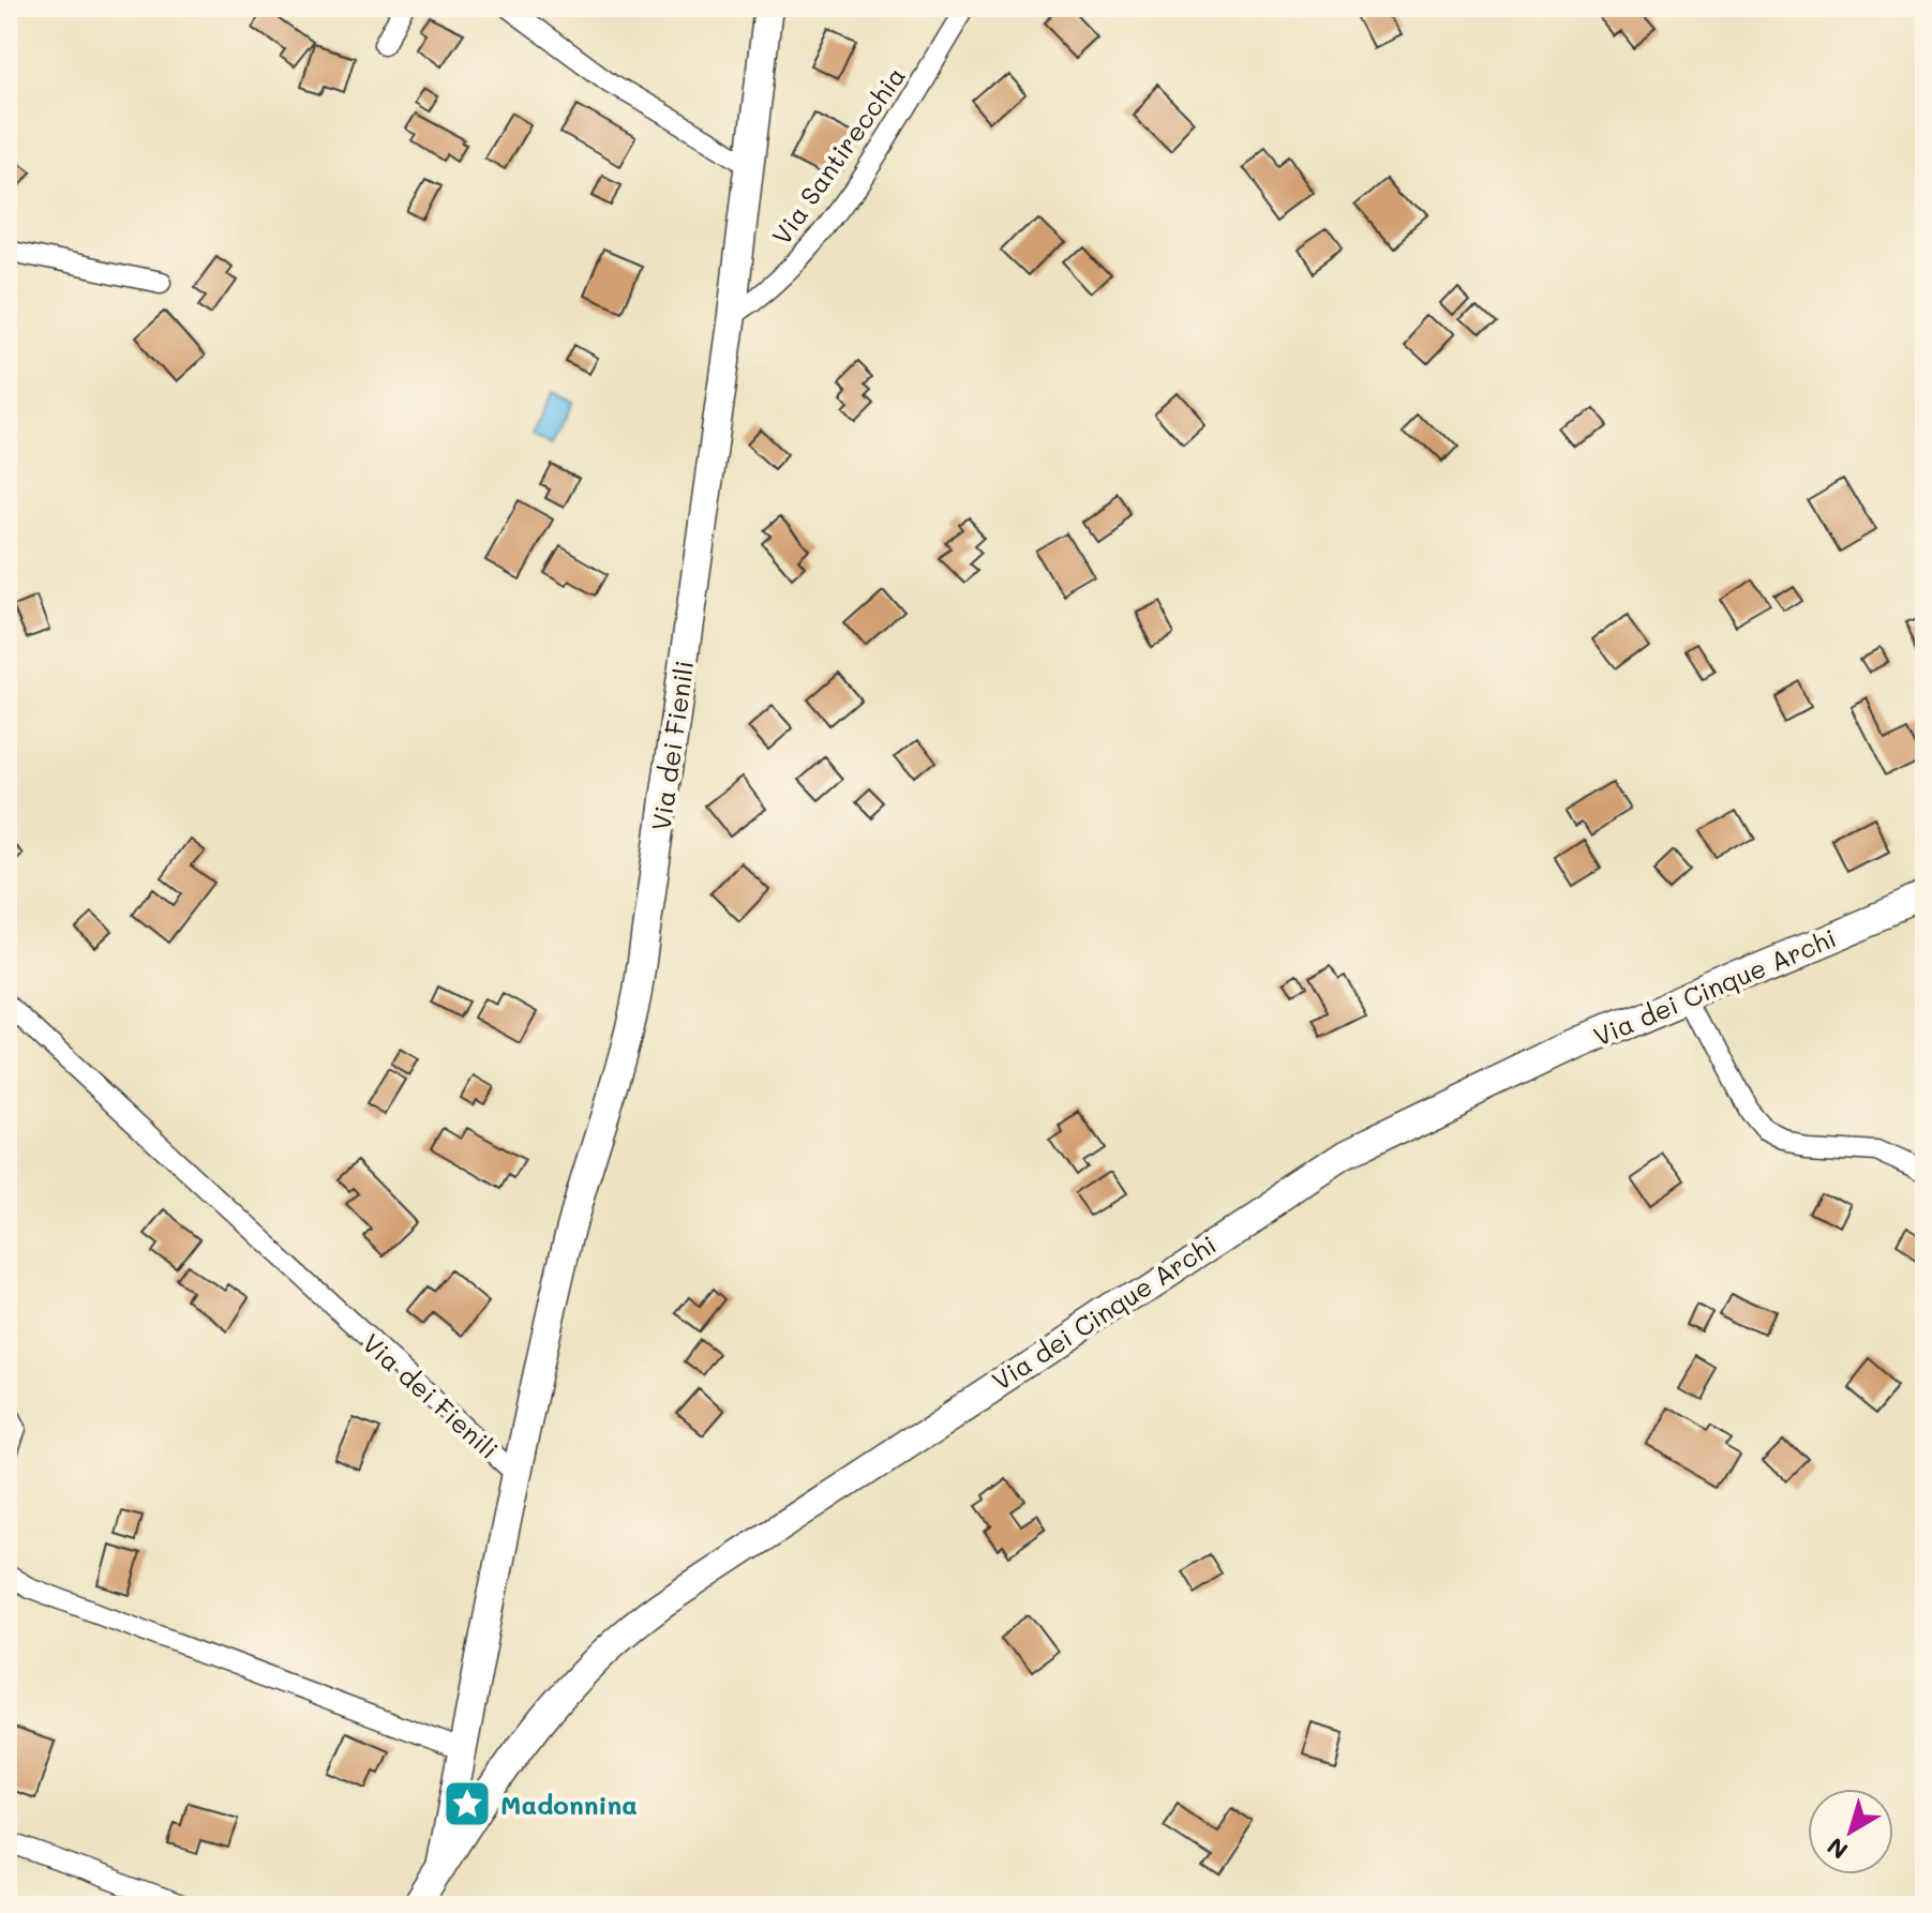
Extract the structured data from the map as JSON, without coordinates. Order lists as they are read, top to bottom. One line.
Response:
{"streets":{"street":["Via Santirecchia","Via dei Fienili","Via dei Cinque Archi"]},"crossings":[["Via Santirecchia","Via dei Fienili"],["Via dei Fienili","Via dei Cinque Archi"]],"places":{"place":["Madonnina"]},"north":"bottom left"}
